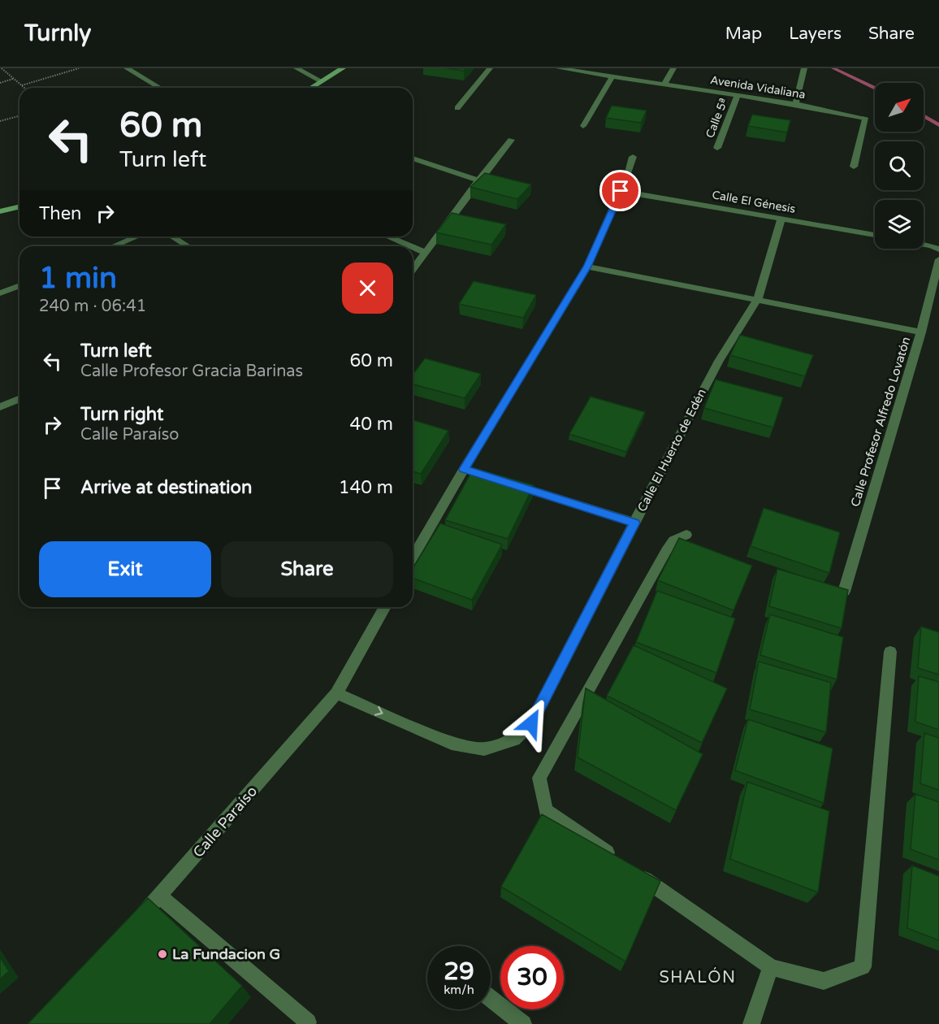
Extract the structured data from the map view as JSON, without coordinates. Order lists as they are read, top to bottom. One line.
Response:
{"streets":{"street":["Avenida Vidaliana","Calle 5ª","Calle El Génesis","Calle Profesor Alfredo Lovatón","Calle El Huerto de Edén","Calle Paraíso"]},"crossings":[["Avenida Vidaliana","Calle 5ª"],["Calle El Génesis","Calle El Huerto de Edén"],["Calle El Huerto de Edén","Calle Paraíso"]],"districts":["SHALÓN"],"places":["La Fundacion G"],"north":"top right","page":{"header":"Turnly","nav":["Map","Layers","Share"],"turn":["60 m","Turn left"],"then":"Then","heading":["1 min","240 m · 06:41"],"list":[{"name":"Turn left","note":"Calle Profesor Gracia Barinas","value":"60 m"},{"name":"Turn right","note":"Calle Paraíso","value":"40 m"},{"name":"Arrive at destination","value":"140 m"}],"buttons":["Exit","Share"],"speed":"29 km/h","limit":"30"}}
